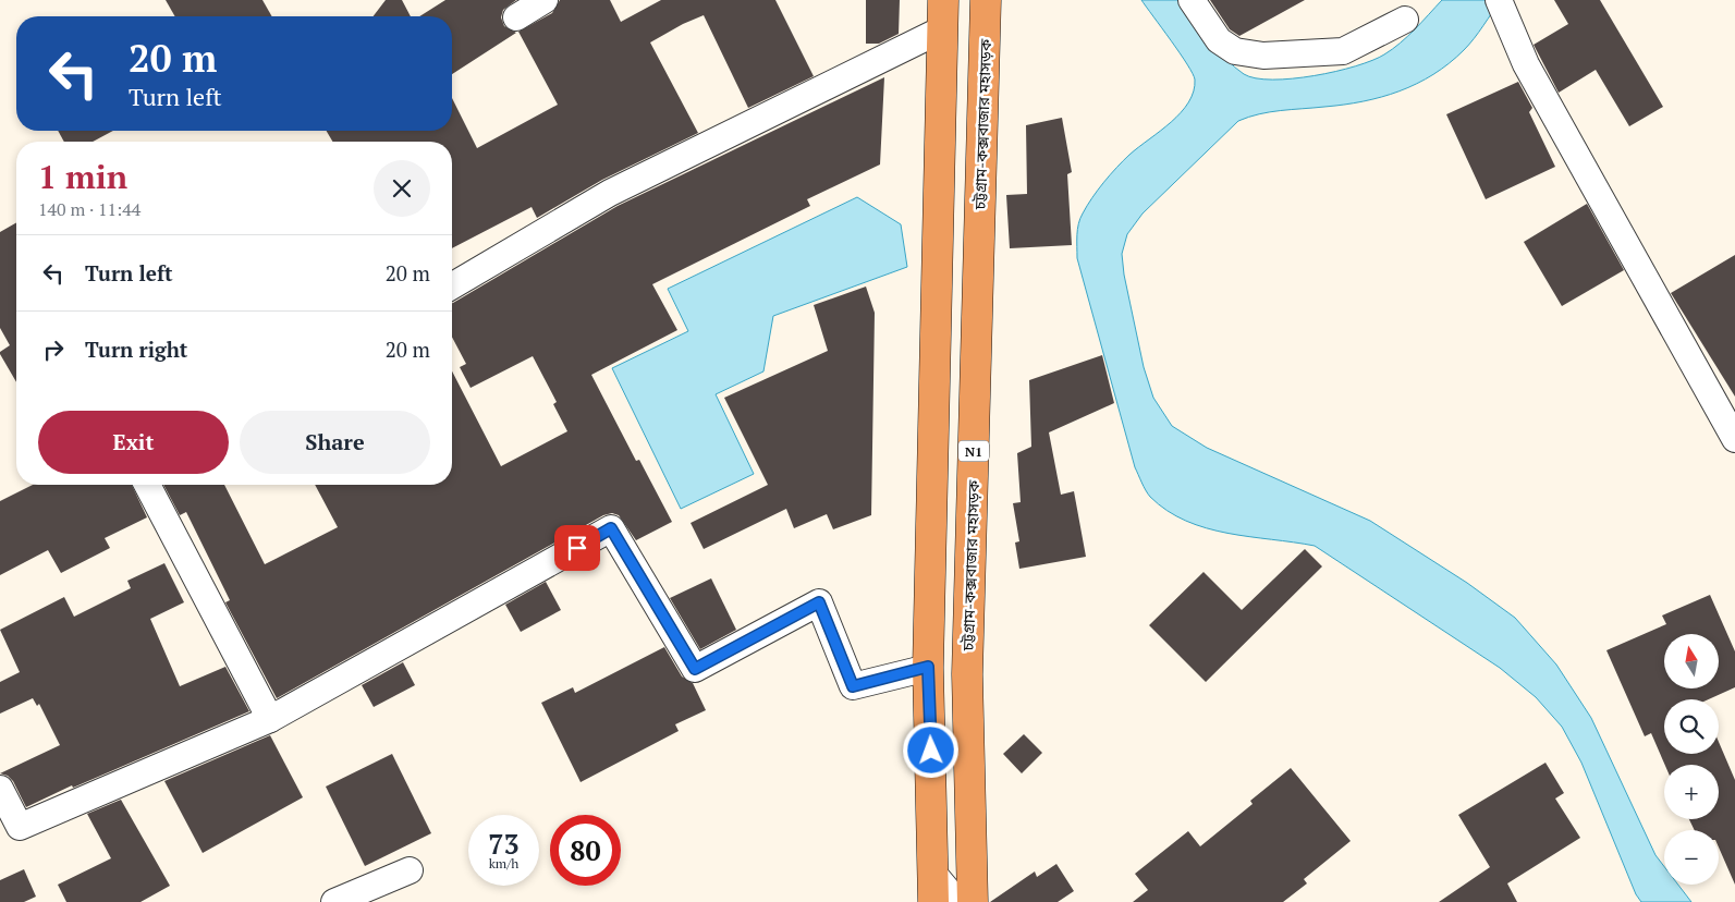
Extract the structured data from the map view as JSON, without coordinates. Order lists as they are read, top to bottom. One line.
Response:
{"streets":{"highway":["চট্টগ্রাম-কক্সবাজার মহাসড়ক","N1"]},"north":"top","page":{"turn":["20 m","Turn left"],"heading":["1 min","140 m · 11:44"],"list":[{"name":"Turn left","value":"20 m"},{"name":"Turn right","value":"20 m"}],"buttons":["Exit","Share"],"map_buttons":["+","−"],"speed":"73 km/h","limit":"80"}}
